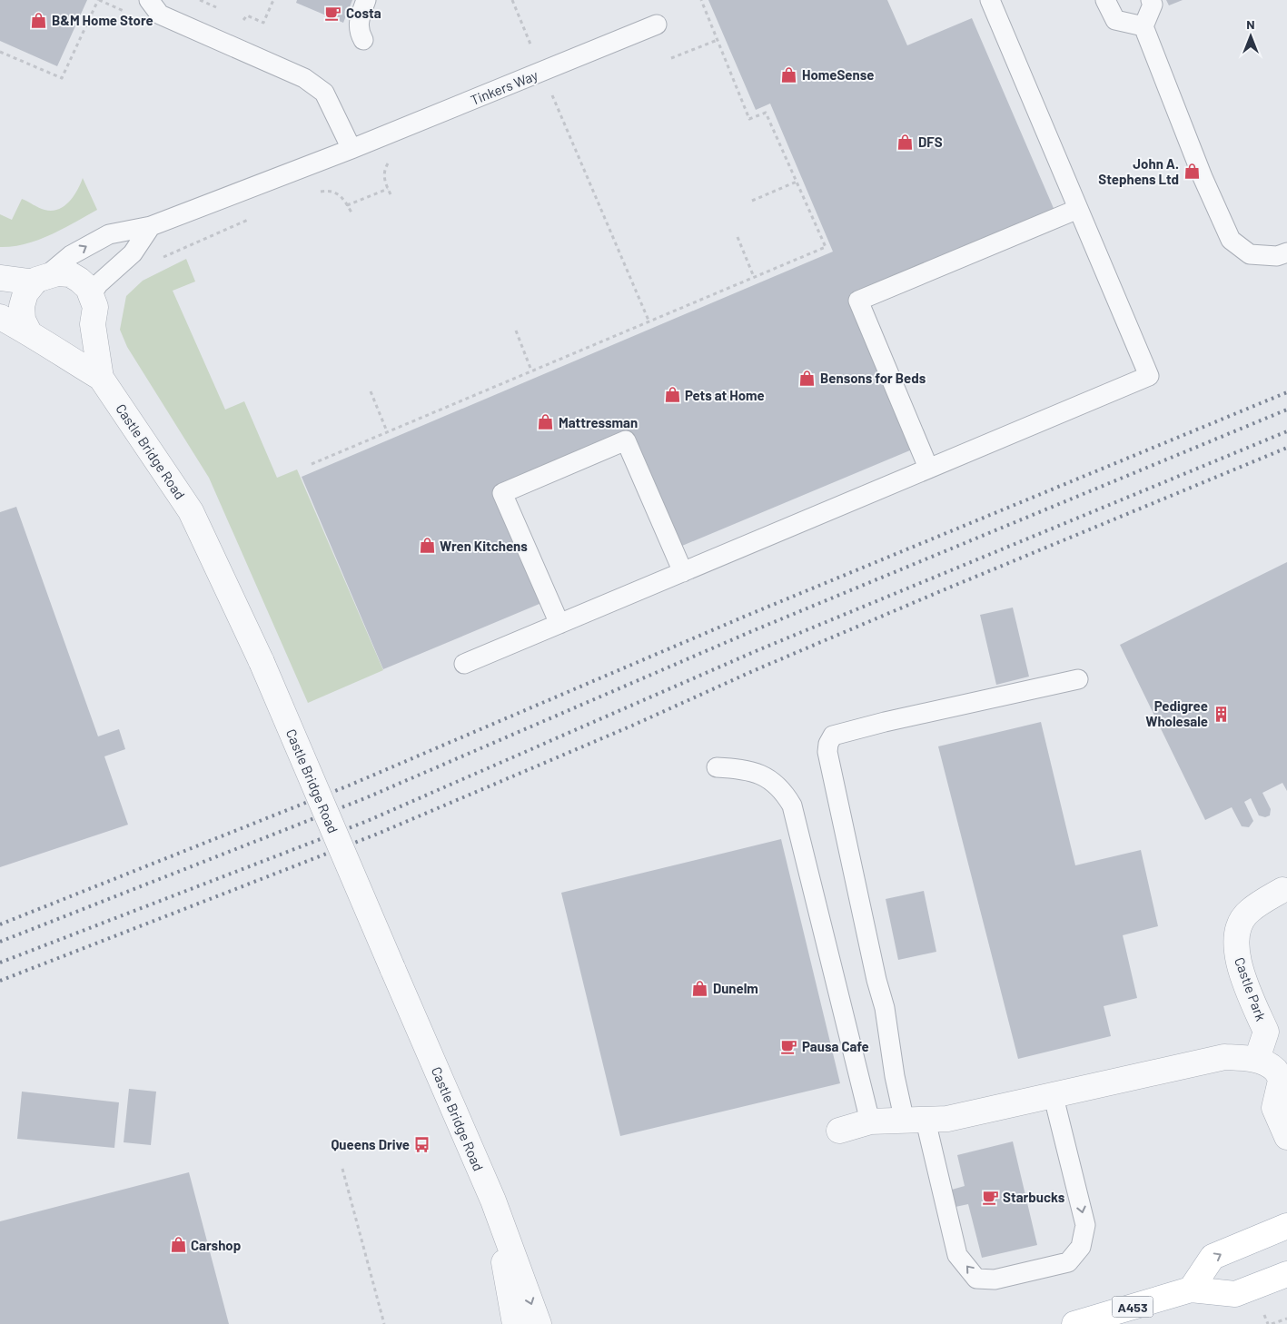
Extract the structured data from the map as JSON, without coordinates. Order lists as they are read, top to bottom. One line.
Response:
{"streets":{"main road":["A453"],"street":["Castle Bridge Road","Castle Park"],"lane":["Tinkers Way"]},"crossings":[["Tinkers Way","Castle Bridge Road"]],"places":{"cafe":["Costa","Pausa Cafe","Starbucks"],"shop":["B&M Home Store","HomeSense","DFS","John A. Stephens Ltd","Bensons for Beds","Pets at Home","Mattressman","Wren Kitchens","Dunelm","Carshop"],"building":["Pedigree Wholesale"],"bus stop":["Queens Drive"]},"north":"top"}
